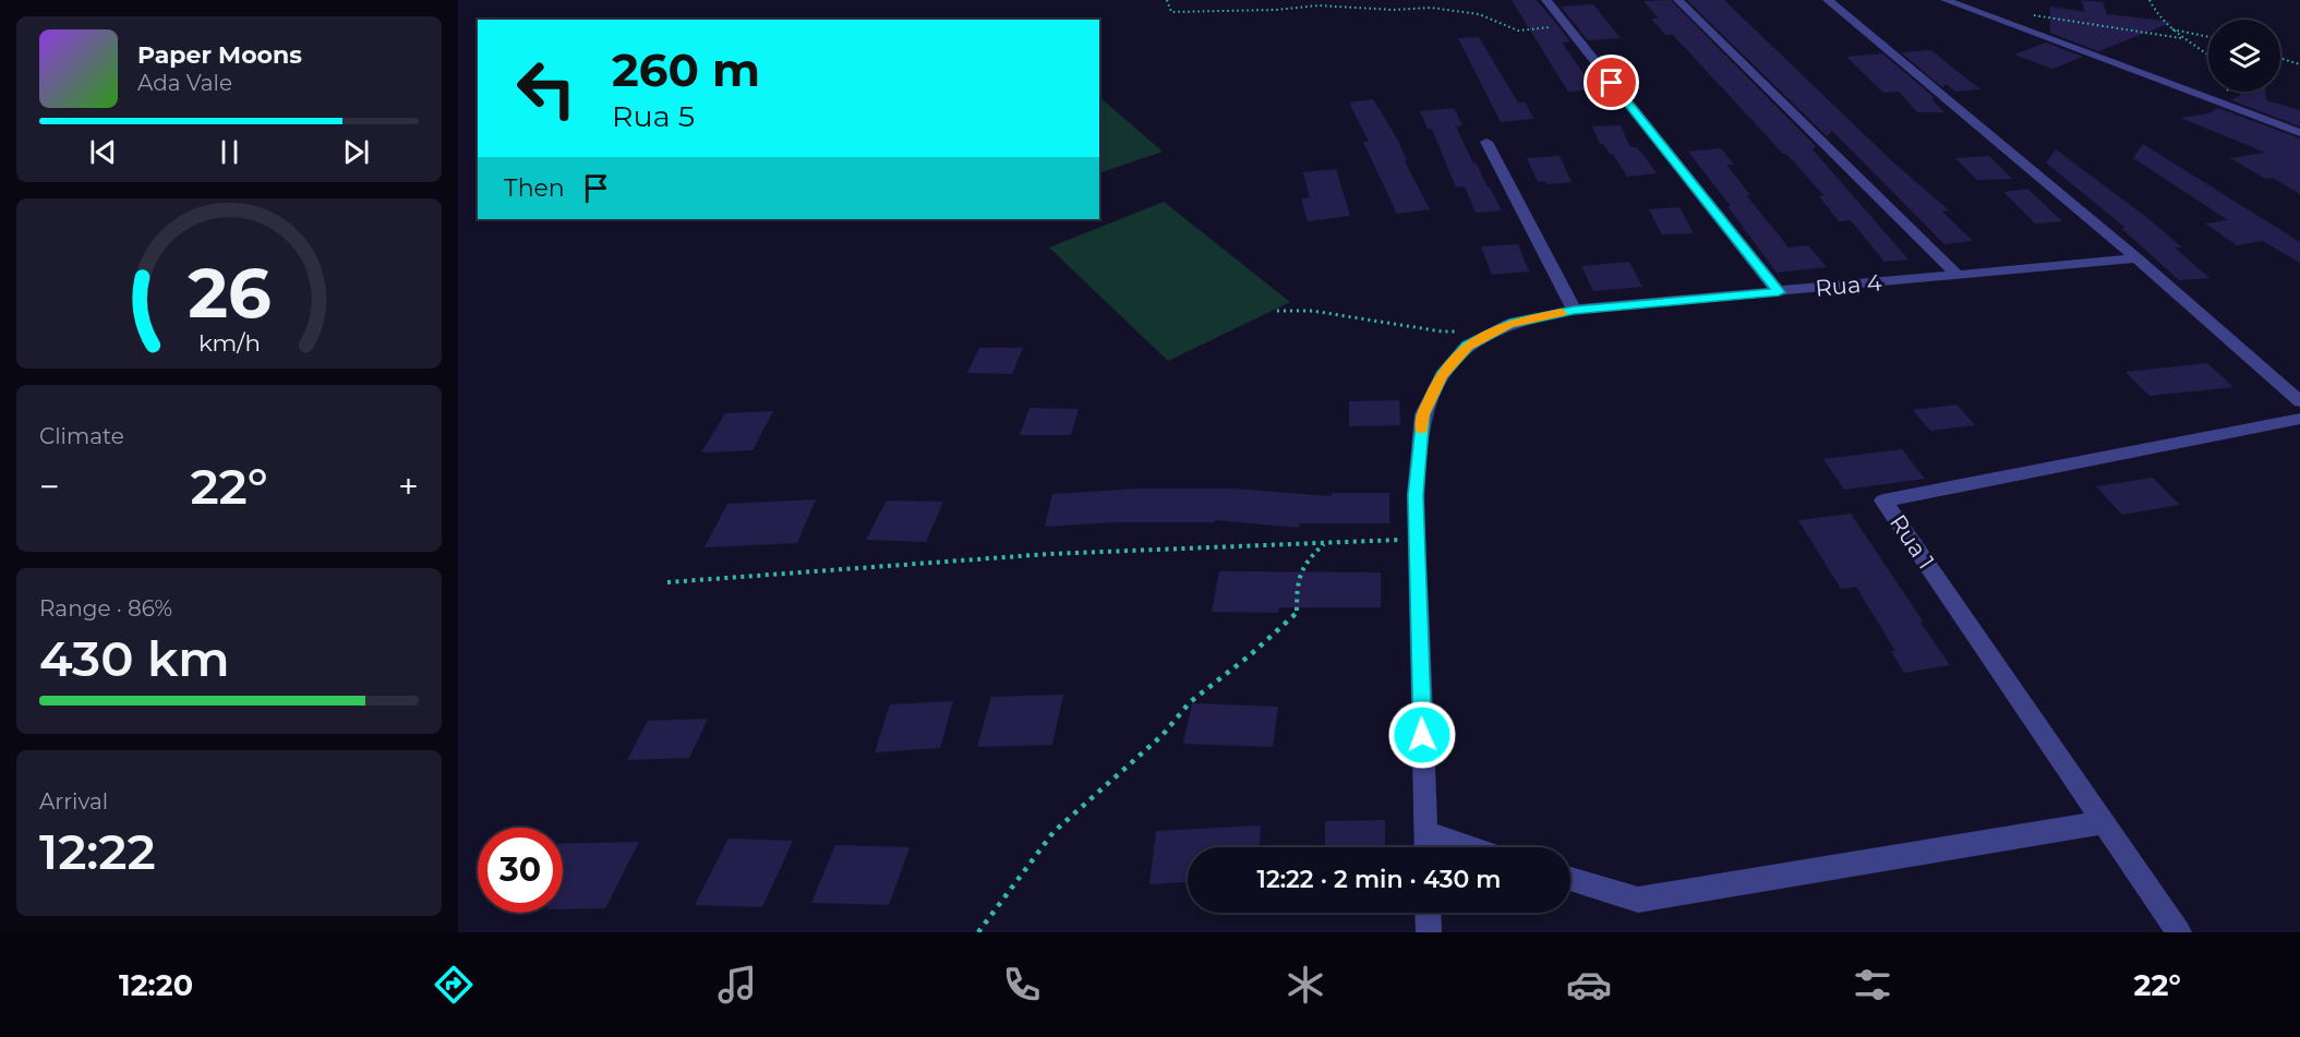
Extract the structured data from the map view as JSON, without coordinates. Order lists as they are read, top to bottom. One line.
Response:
{"streets":{"street":["Rua 4","Rua 1"]},"page":{"turn":["260 m","Rua 5"],"song":["Paper Moons","Ada Vale"],"then":"Then","tile":["Climate",["Range · 86%","430 km"],["Arrival","12:22"]],"heat":["−","22°","+"],"limit":"30","trip":"12:22 · 2 min · 430 m","tabs":["12:20","22°"],"gauge":["26","km/h"]}}
